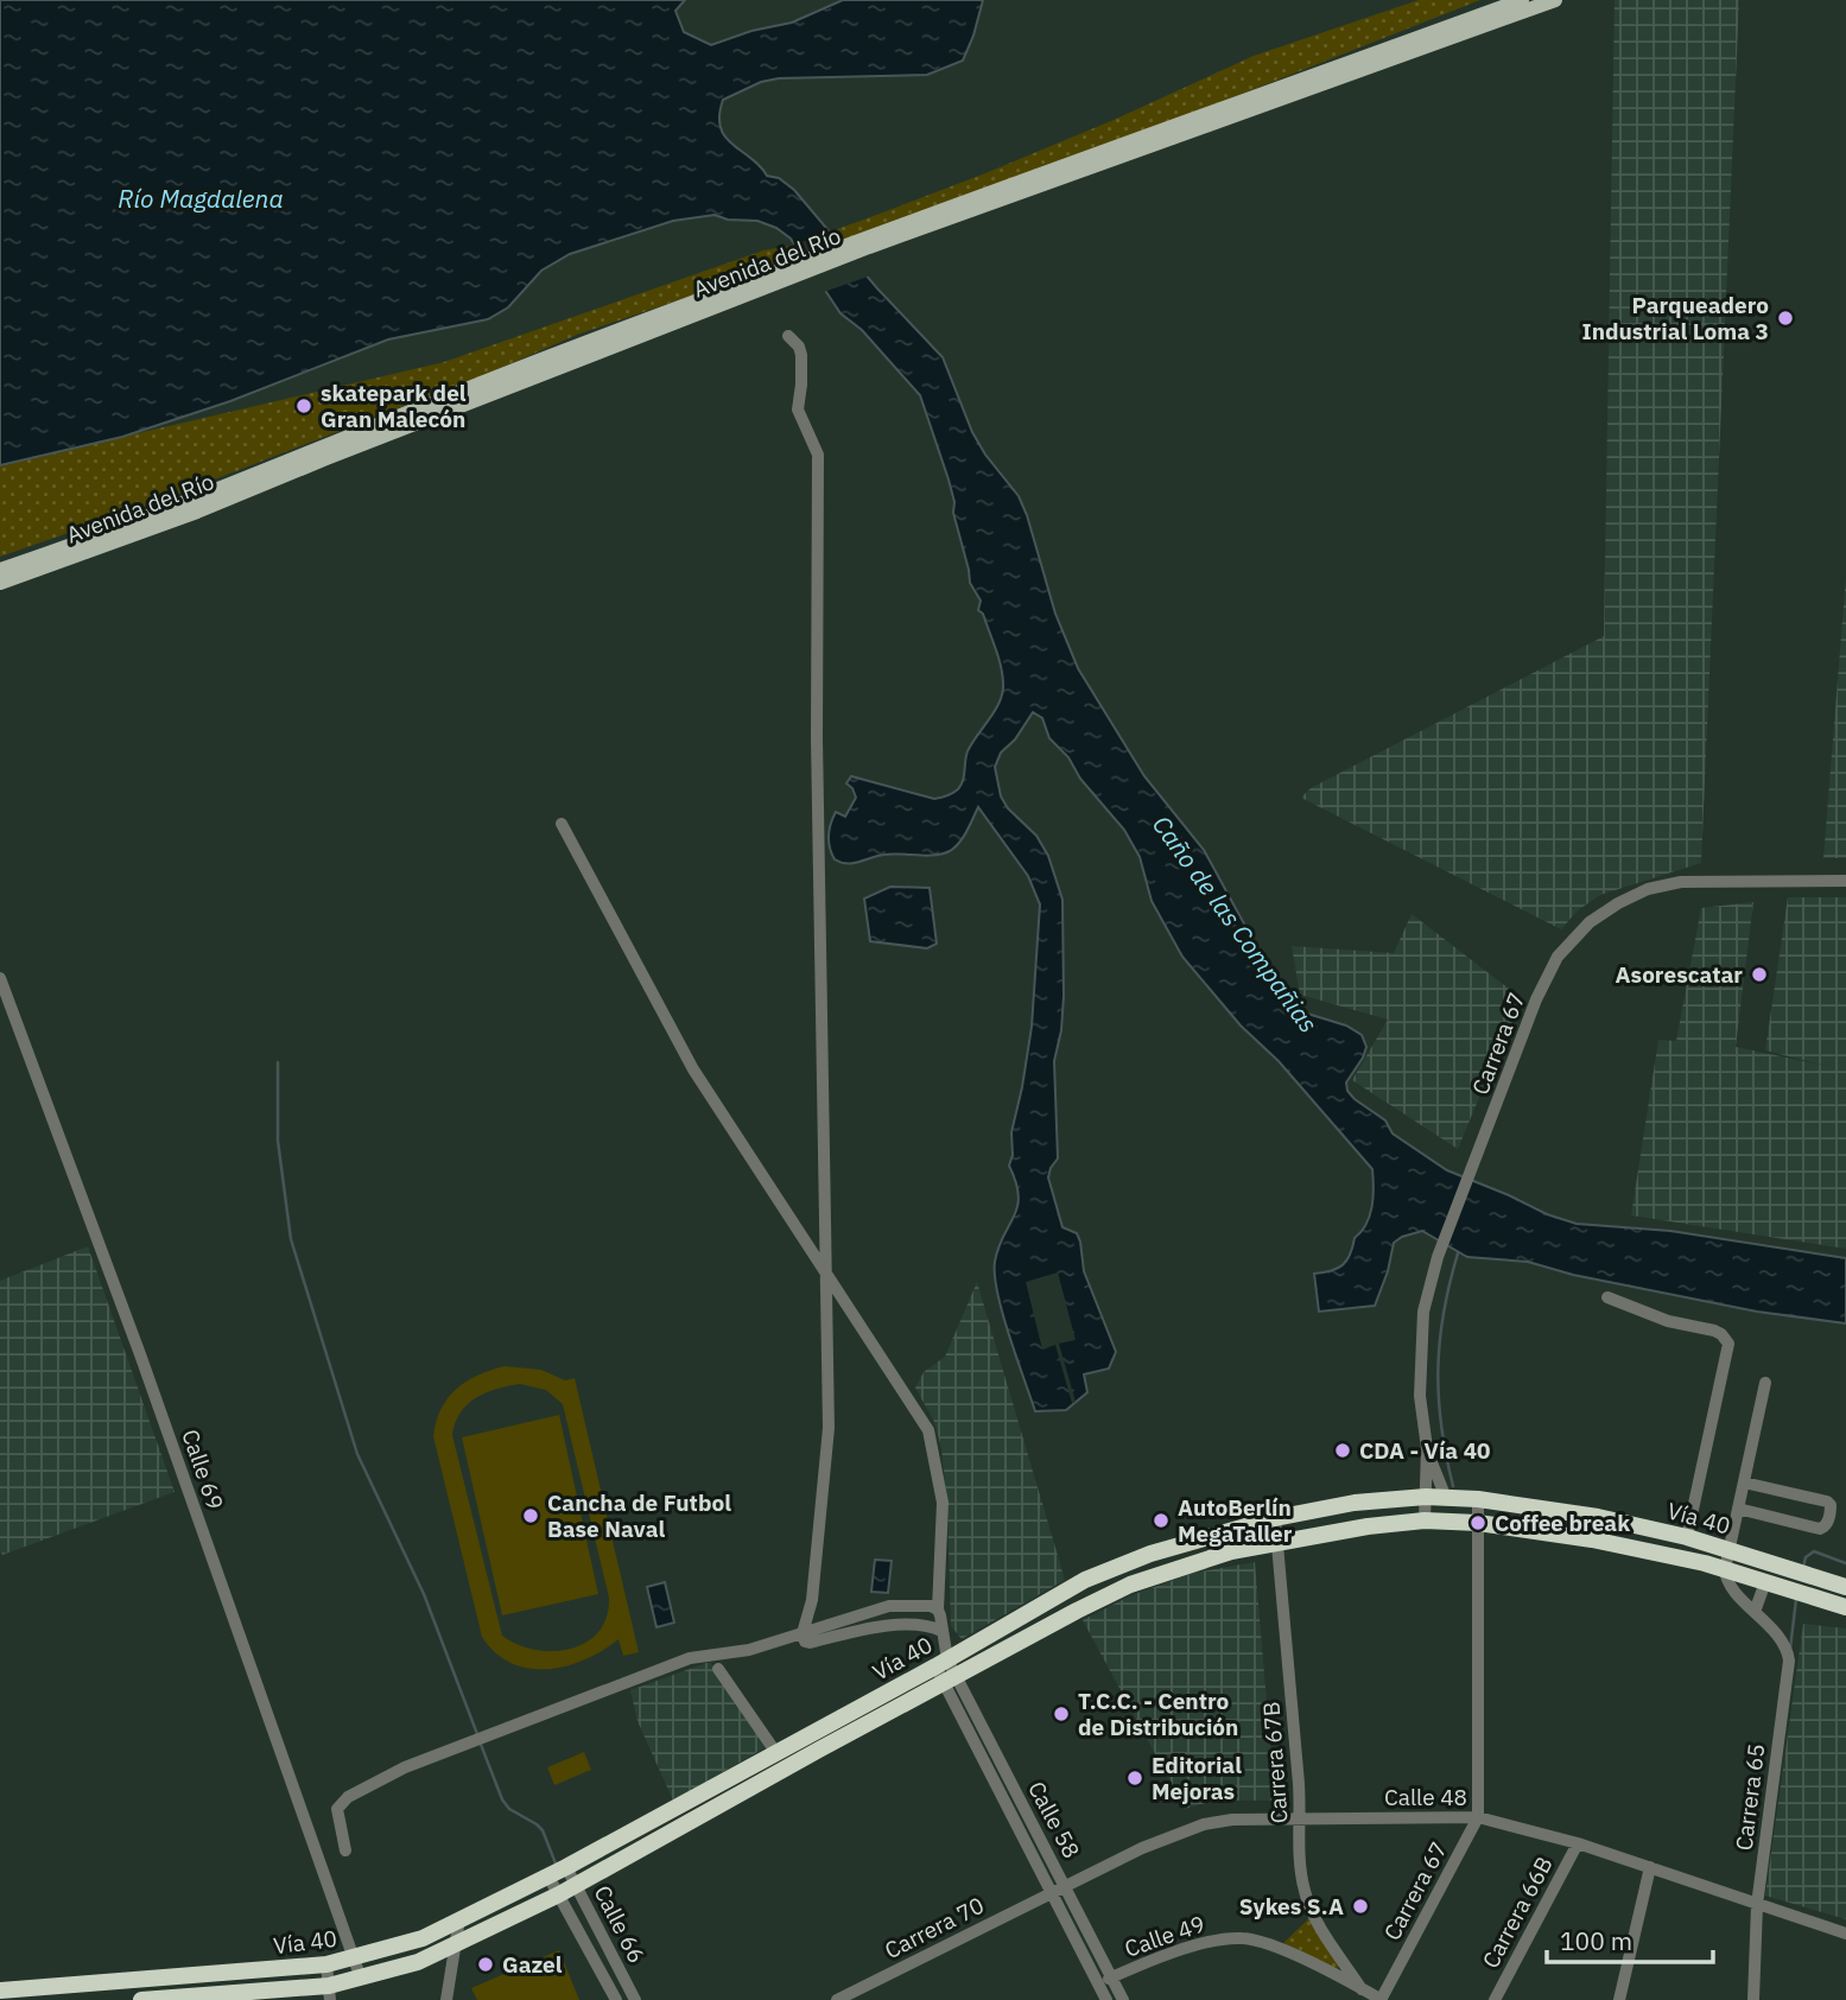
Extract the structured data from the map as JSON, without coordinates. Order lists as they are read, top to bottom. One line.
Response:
{"streets":{"highway":["Vía 40"],"main road":["Avenida del Río"],"street":["Carrera 67","Calle 69","Carrera 67B","Calle 48","Carrera 65","Calle 58","Carrera 66B","Calle 66","Carrera 70","Calle 49"]},"crossings":[["Carrera 67","Vía 40"],["Carrera 67","Calle 48"],["Carrera 67","Calle 49"],["Calle 69","Vía 40"],["Vía 40","Carrera 67B"],["Vía 40","Carrera 65"],["Vía 40","Calle 58"],["Vía 40","Calle 66"],["Carrera 67B","Calle 48"],["Carrera 67B","Calle 49"],["Calle 48","Carrera 65"],["Calle 48","Calle 58"],["Calle 48","Carrera 66B"],["Calle 48","Carrera 70"],["Calle 58","Carrera 70"],["Calle 58","Calle 49"]],"water":["Río Magdalena","Caño de las Compañias"],"places":["Parqueadero Industrial Loma 3","skatepark del Gran Malecón","Asorescatar","CDA - Vía 40","Cancha de Futbol Base Naval","AutoBerlín MegaTaller","Coffee break","T.C.C. - Centro de Distribución","Editorial Mejoras","Sykes S.A","Gazel"],"scale_bar":"100 m"}
